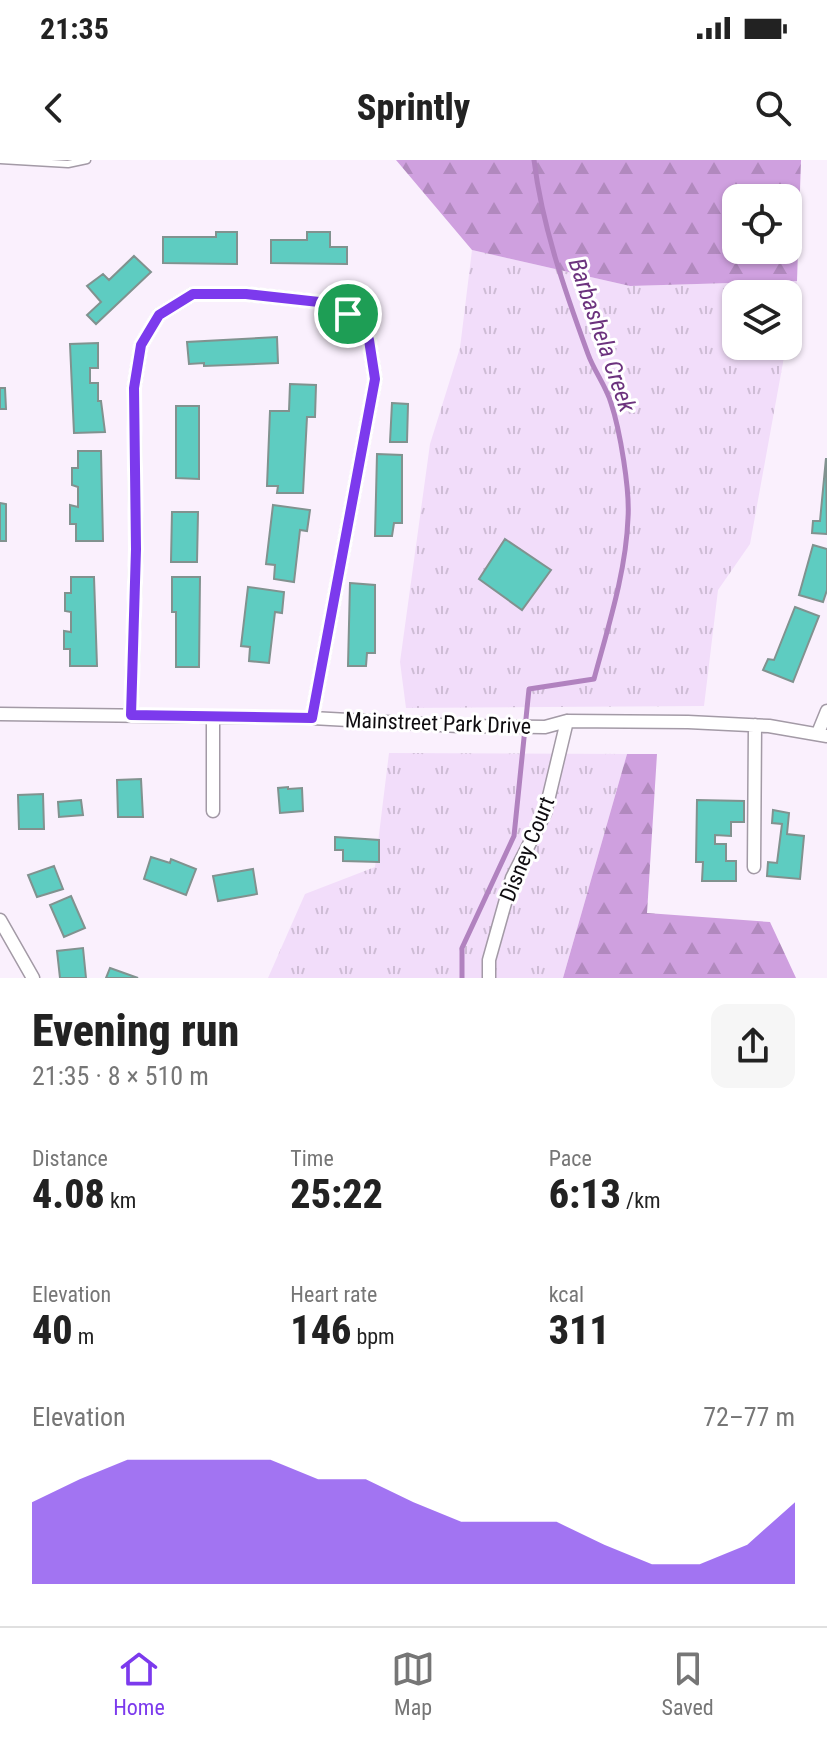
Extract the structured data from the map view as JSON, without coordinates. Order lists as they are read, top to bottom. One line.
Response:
{"streets":{"street":["Mainstreet Park Drive","Disney Court"]},"crossings":[["Mainstreet Park Drive","Disney Court"]],"water":["Barbashela Creek"],"page":{"status":"21:35","header":"Sprintly","heading":["Evening run","21:35 · 8 × 510 m"],"stats":[["Distance","4.08 km"],["Time","25:22"],["Pace","6:13 /km"],["Elevation","40 m"],["Heart rate","146 bpm"],["kcal","311"]],"chart":["Elevation","72–77 m"],"tabs":["Home","Map","Saved"]}}
